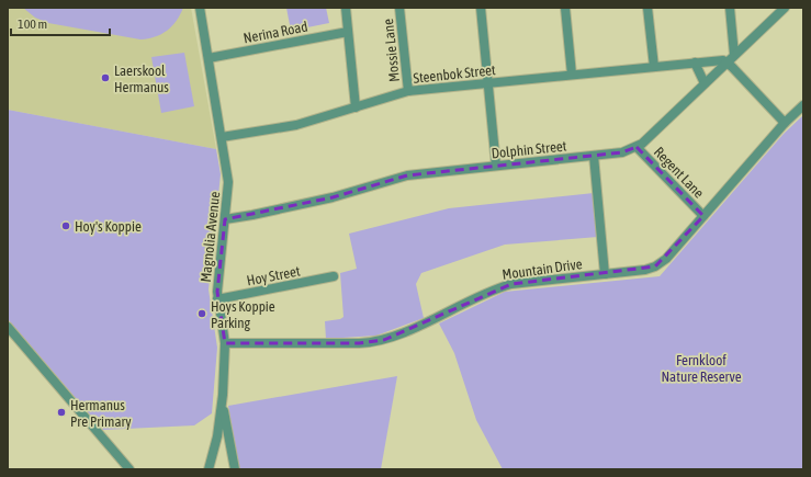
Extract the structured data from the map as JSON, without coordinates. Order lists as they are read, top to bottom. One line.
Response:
{"streets":{"street":["Nerina Road","Mossie Lane","Steenbok Street","Dolphin Street","Regent Lane","Magnolia Avenue","Mountain Drive","Hoy Street"]},"crossings":[["Nerina Road","Magnolia Avenue"],["Mossie Lane","Steenbok Street"],["Steenbok Street","Dolphin Street"],["Steenbok Street","Magnolia Avenue"],["Dolphin Street","Regent Lane"],["Dolphin Street","Magnolia Avenue"],["Regent Lane","Mountain Drive"],["Magnolia Avenue","Mountain Drive"],["Magnolia Avenue","Hoy Street"]],"parks":["Fernkloof Nature Reserve"],"places":["Laerskool Hermanus","Hoy's Koppie","Hoys Koppie Parking","Hermanus Pre Primary"],"scale_bar":"100 m"}
